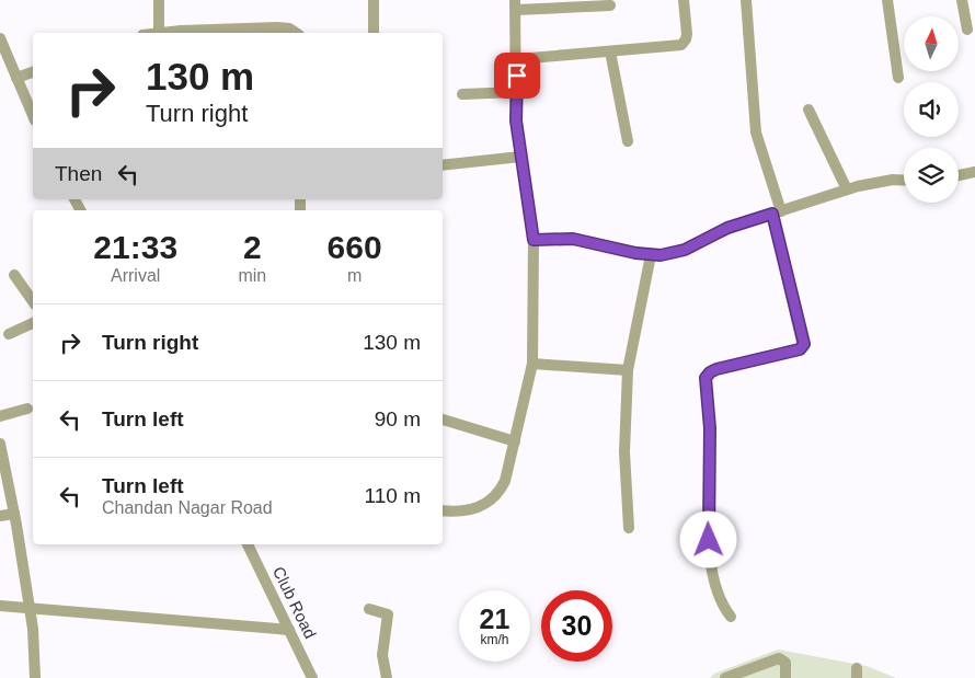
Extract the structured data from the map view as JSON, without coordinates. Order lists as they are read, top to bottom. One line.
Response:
{"streets":{"street":["Club Road"]},"north":"top","page":{"turn":["130 m","Turn right"],"then":"Then","eta":["21:33","Arrival","2","min","660","m"],"list":[{"name":"Turn right","value":"130 m"},{"name":"Turn left","value":"90 m"},{"name":"Turn left","note":"Chandan Nagar Road","value":"110 m"}],"speed":"21 km/h","limit":"30"}}
